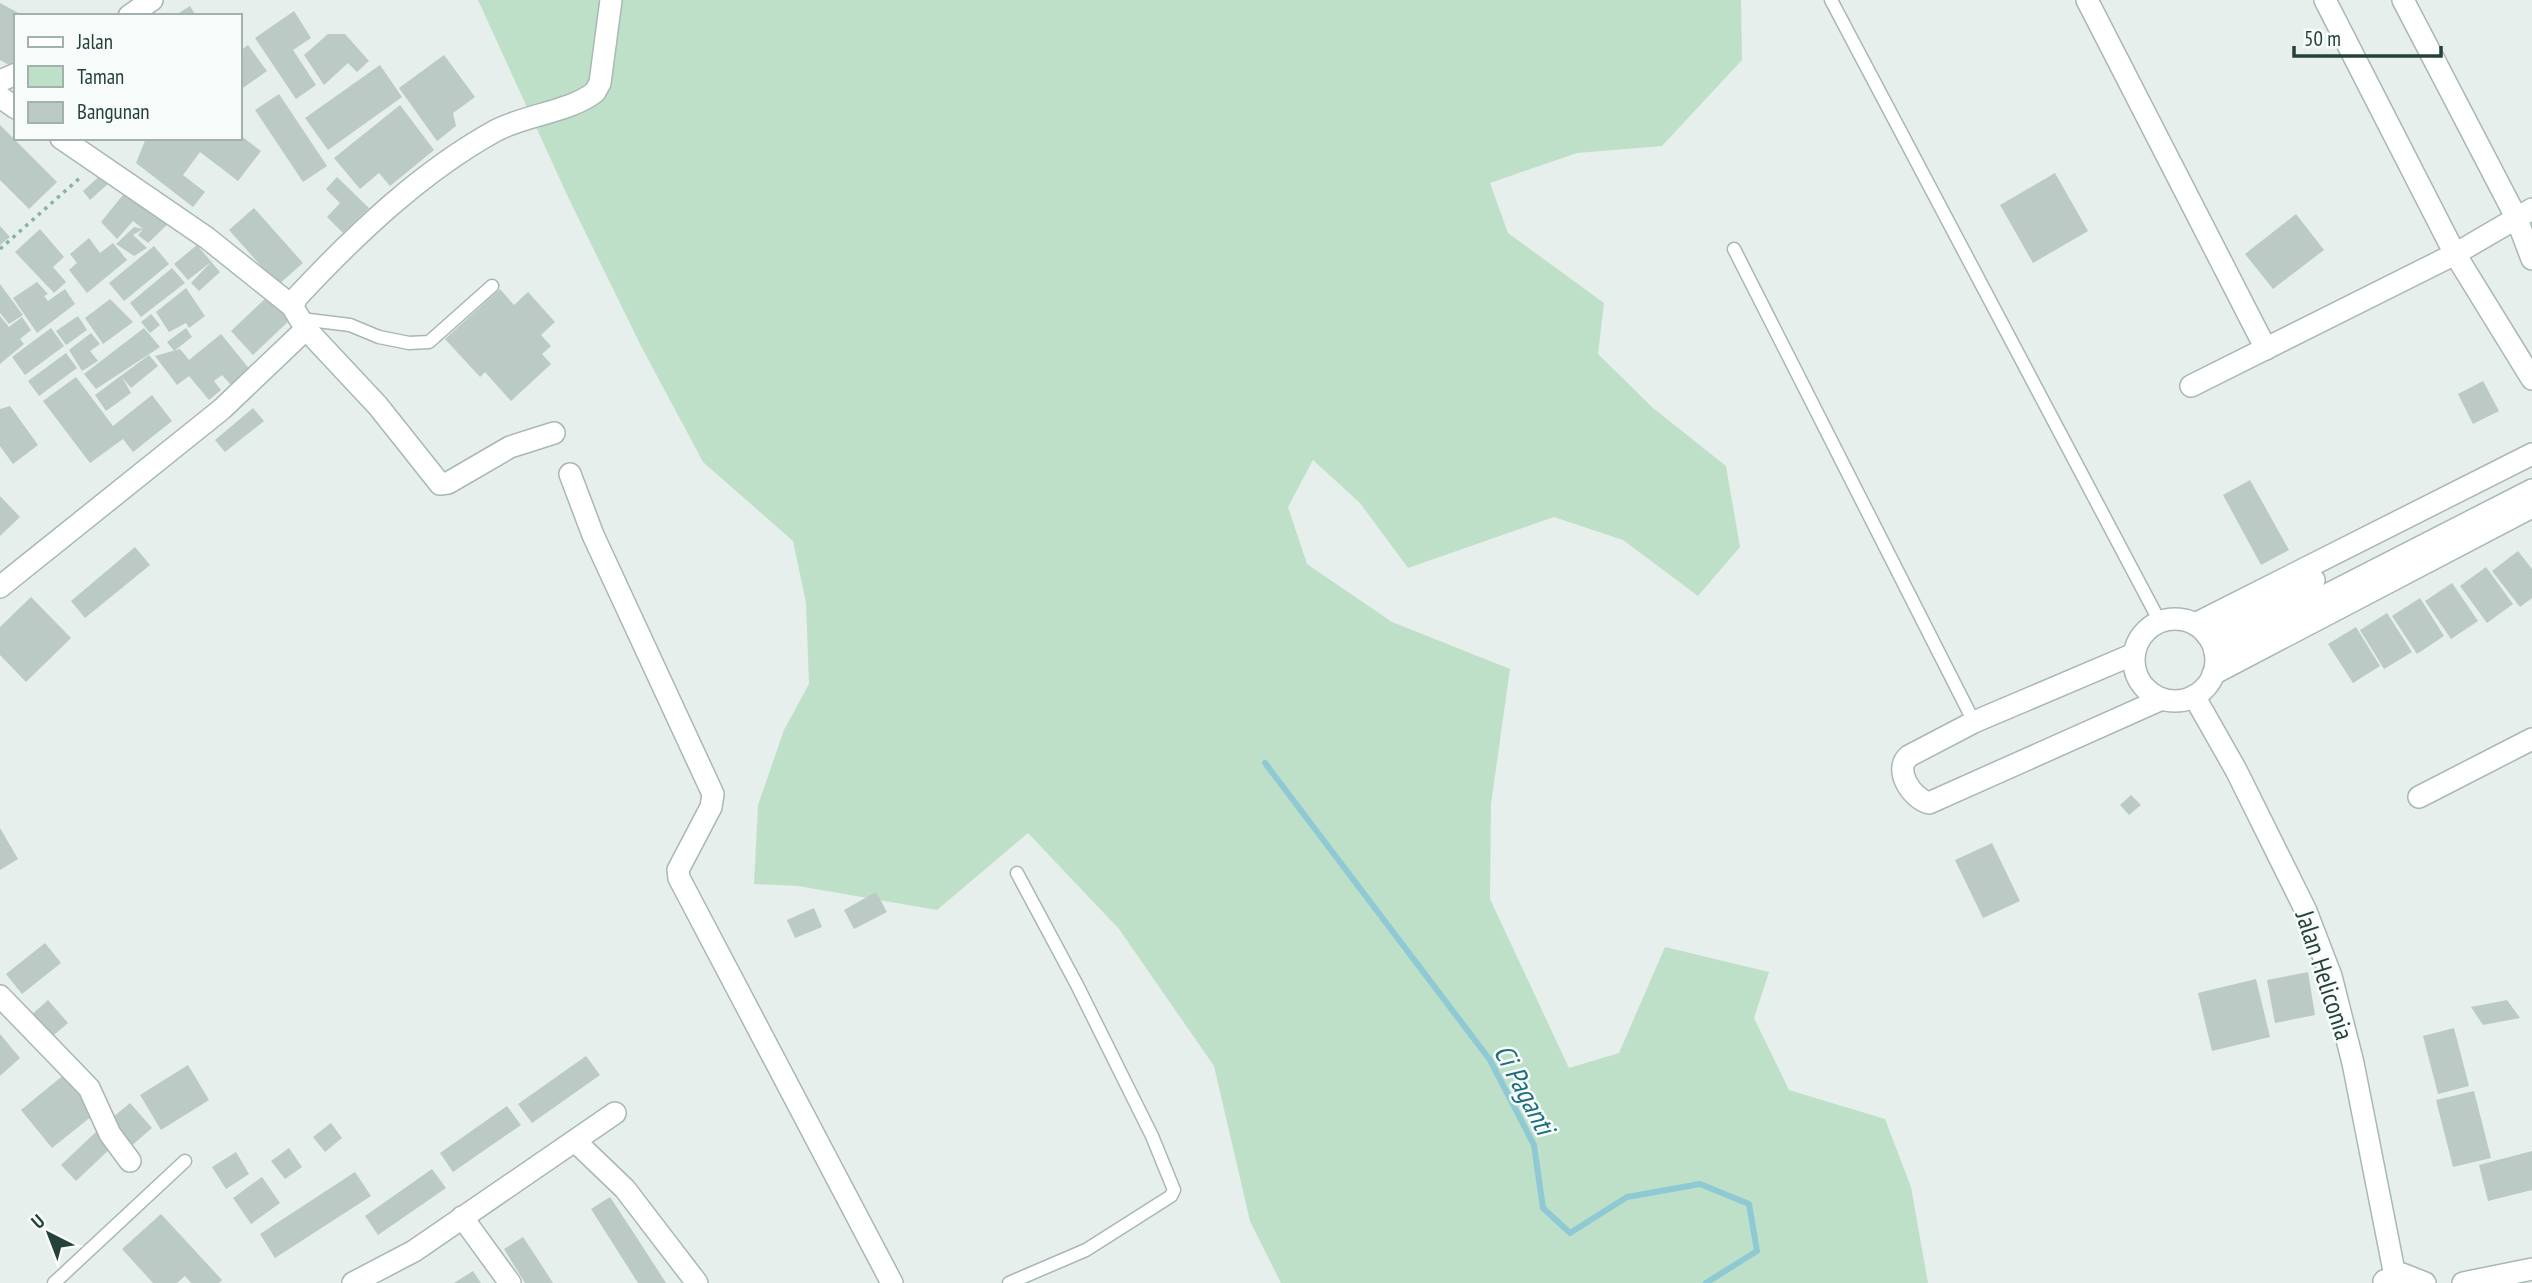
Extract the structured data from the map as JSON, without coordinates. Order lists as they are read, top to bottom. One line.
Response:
{"streets":{"street":["Jalan Heliconia"]},"water":["Ci Paganti"],"legend":["Jalan","Taman","Bangunan"],"scale_bar":"50 m","north":"top left"}
